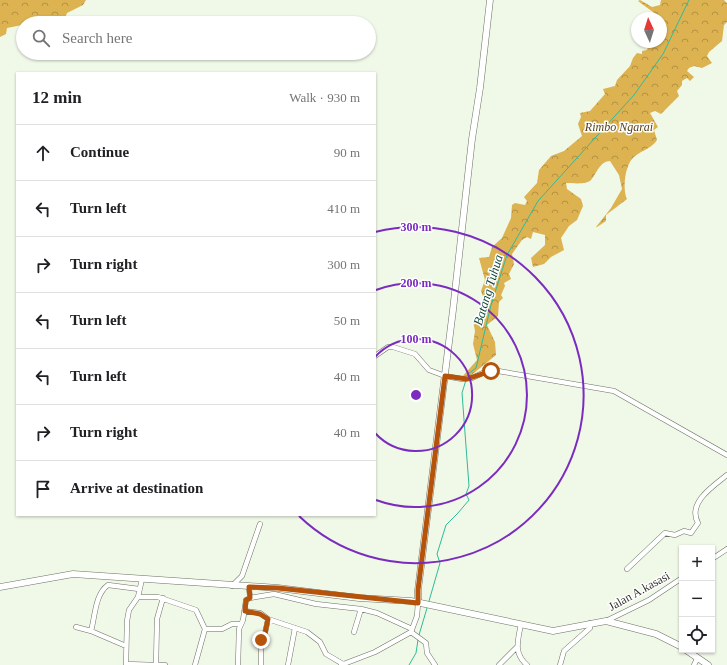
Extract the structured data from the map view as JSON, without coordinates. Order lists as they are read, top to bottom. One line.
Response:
{"streets":{"street":["Jalan A.kasasi"]},"water":["Batang Tuhua"],"parks":["Rimbo Ngarai"],"north":"top","page":{"search":"Search here","heading":["12 min","Walk · 930 m"],"list":[["Continue","90 m"],["Turn left","410 m"],["Turn right","300 m"],["Turn left","50 m"],["Turn left","40 m"],["Turn right","40 m"],"Arrive at destination"],"map_buttons":["+","−"]},"rings":["300 m","200 m","100 m"]}
